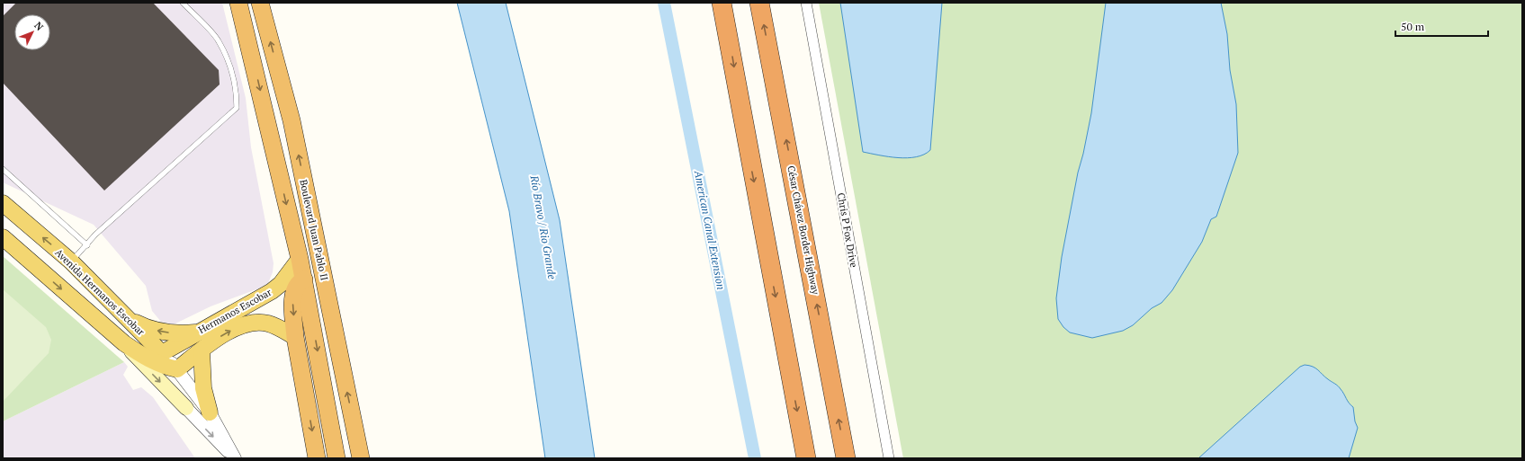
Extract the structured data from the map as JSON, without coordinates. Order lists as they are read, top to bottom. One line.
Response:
{"streets":{"highway":["Boulevard Juan Pablo II","César Chávez Border Highway"],"main road":["Avenida Hermanos Escobar","Hermanos Escobar"],"street":["Chris P Fox Drive"]},"crossings":[["Boulevard Juan Pablo II","Hermanos Escobar"],["Avenida Hermanos Escobar","Hermanos Escobar"]],"water":["Río Bravo / Rio Grande","American Canal Extension"],"scale_bar":"50 m","north":"top right"}
